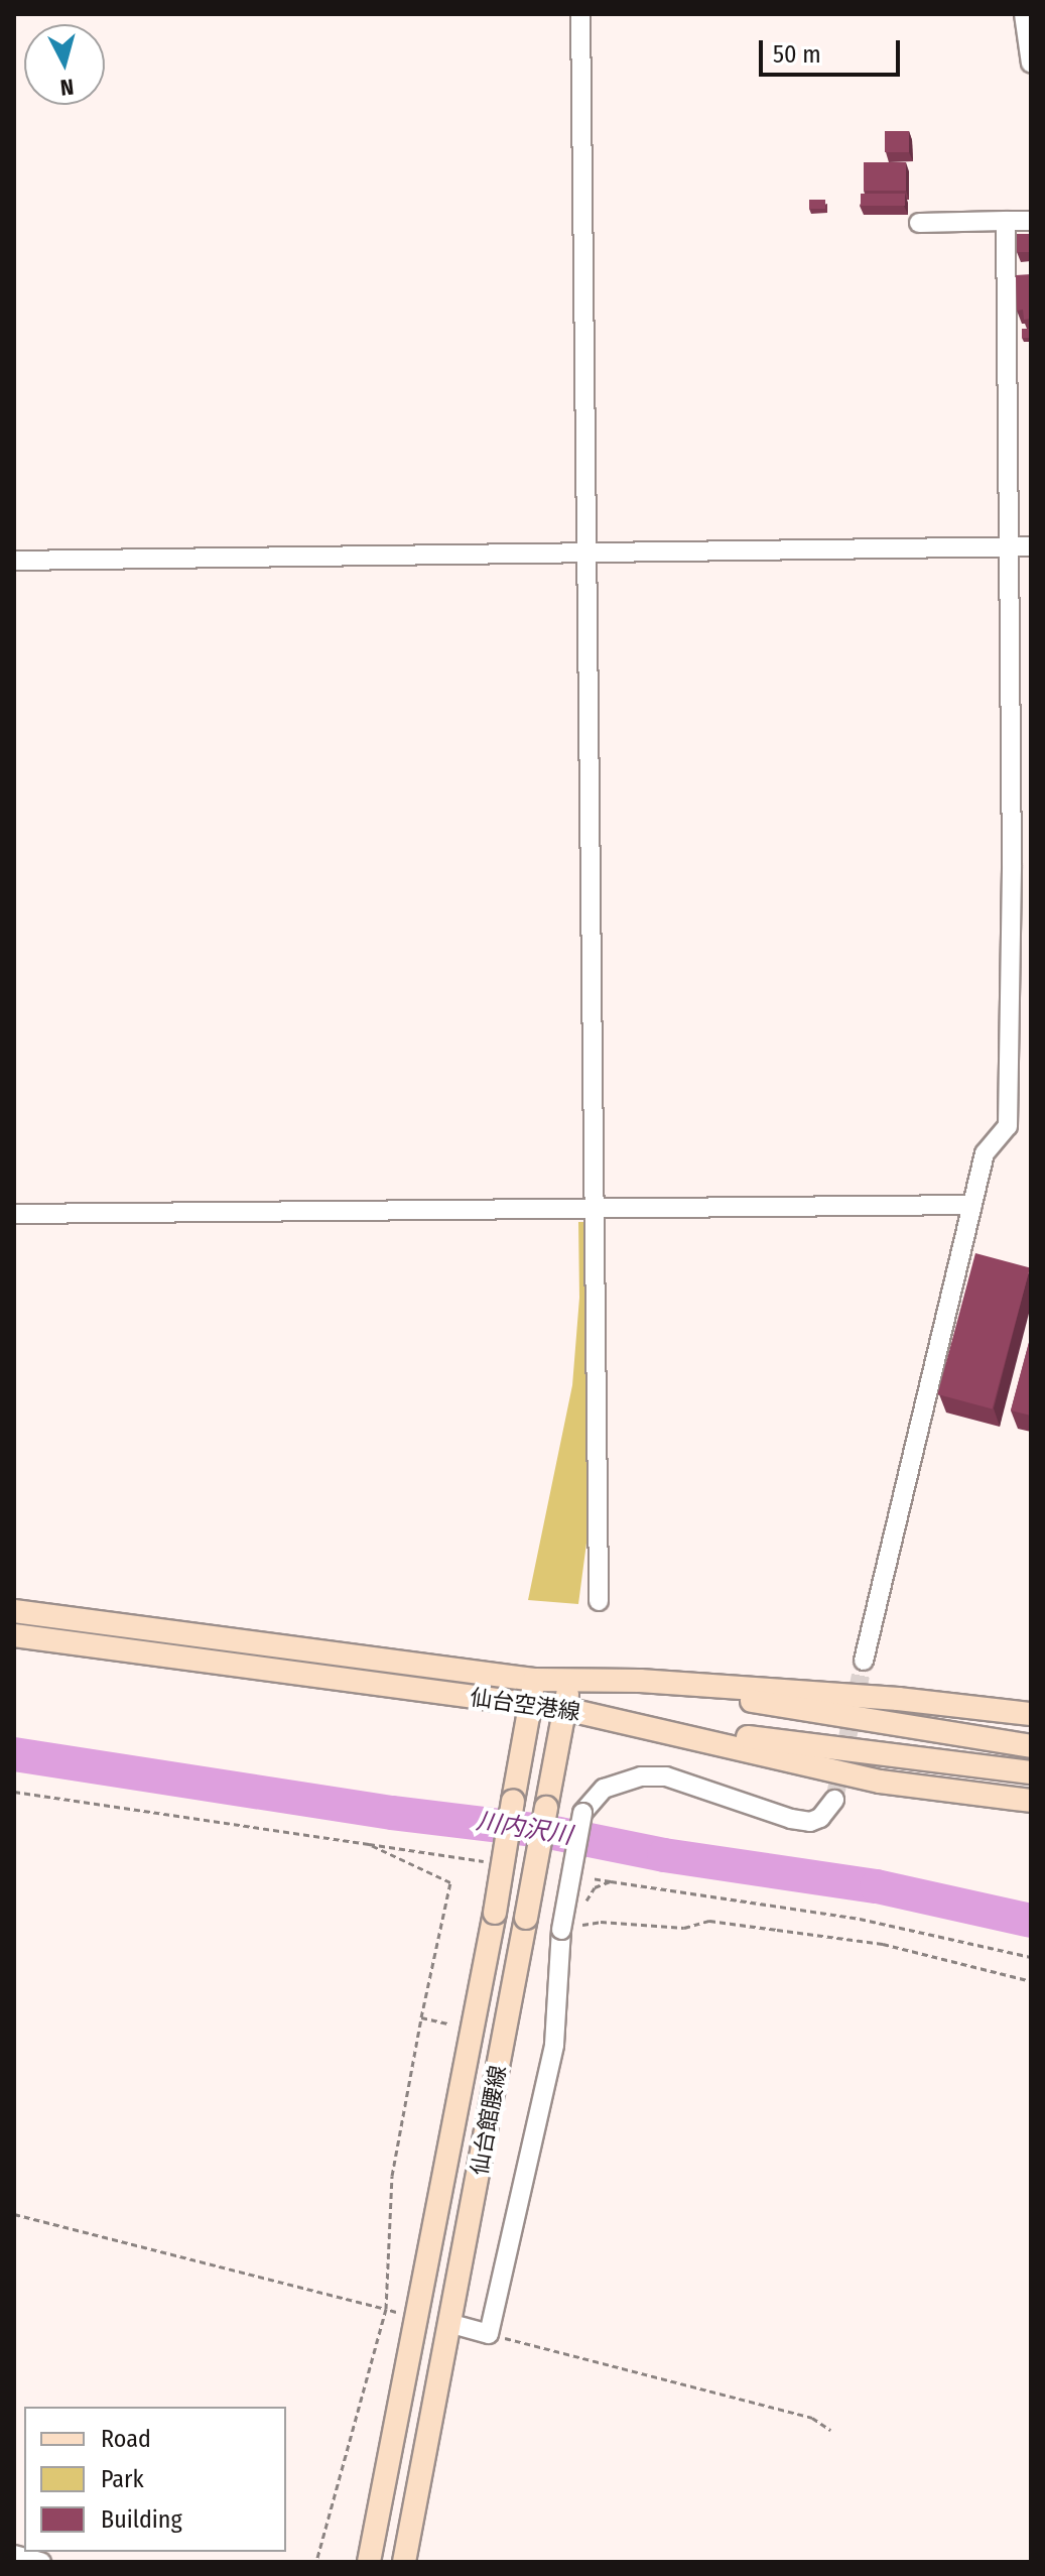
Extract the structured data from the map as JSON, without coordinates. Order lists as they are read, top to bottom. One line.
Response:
{"streets":{"main road":["仙台空港線","仙台館腰線"]},"crossings":[["仙台空港線","仙台館腰線"]],"water":["川内沢川"],"legend":["Road","Park","Building"],"scale_bar":"50 m","north":"bottom"}
